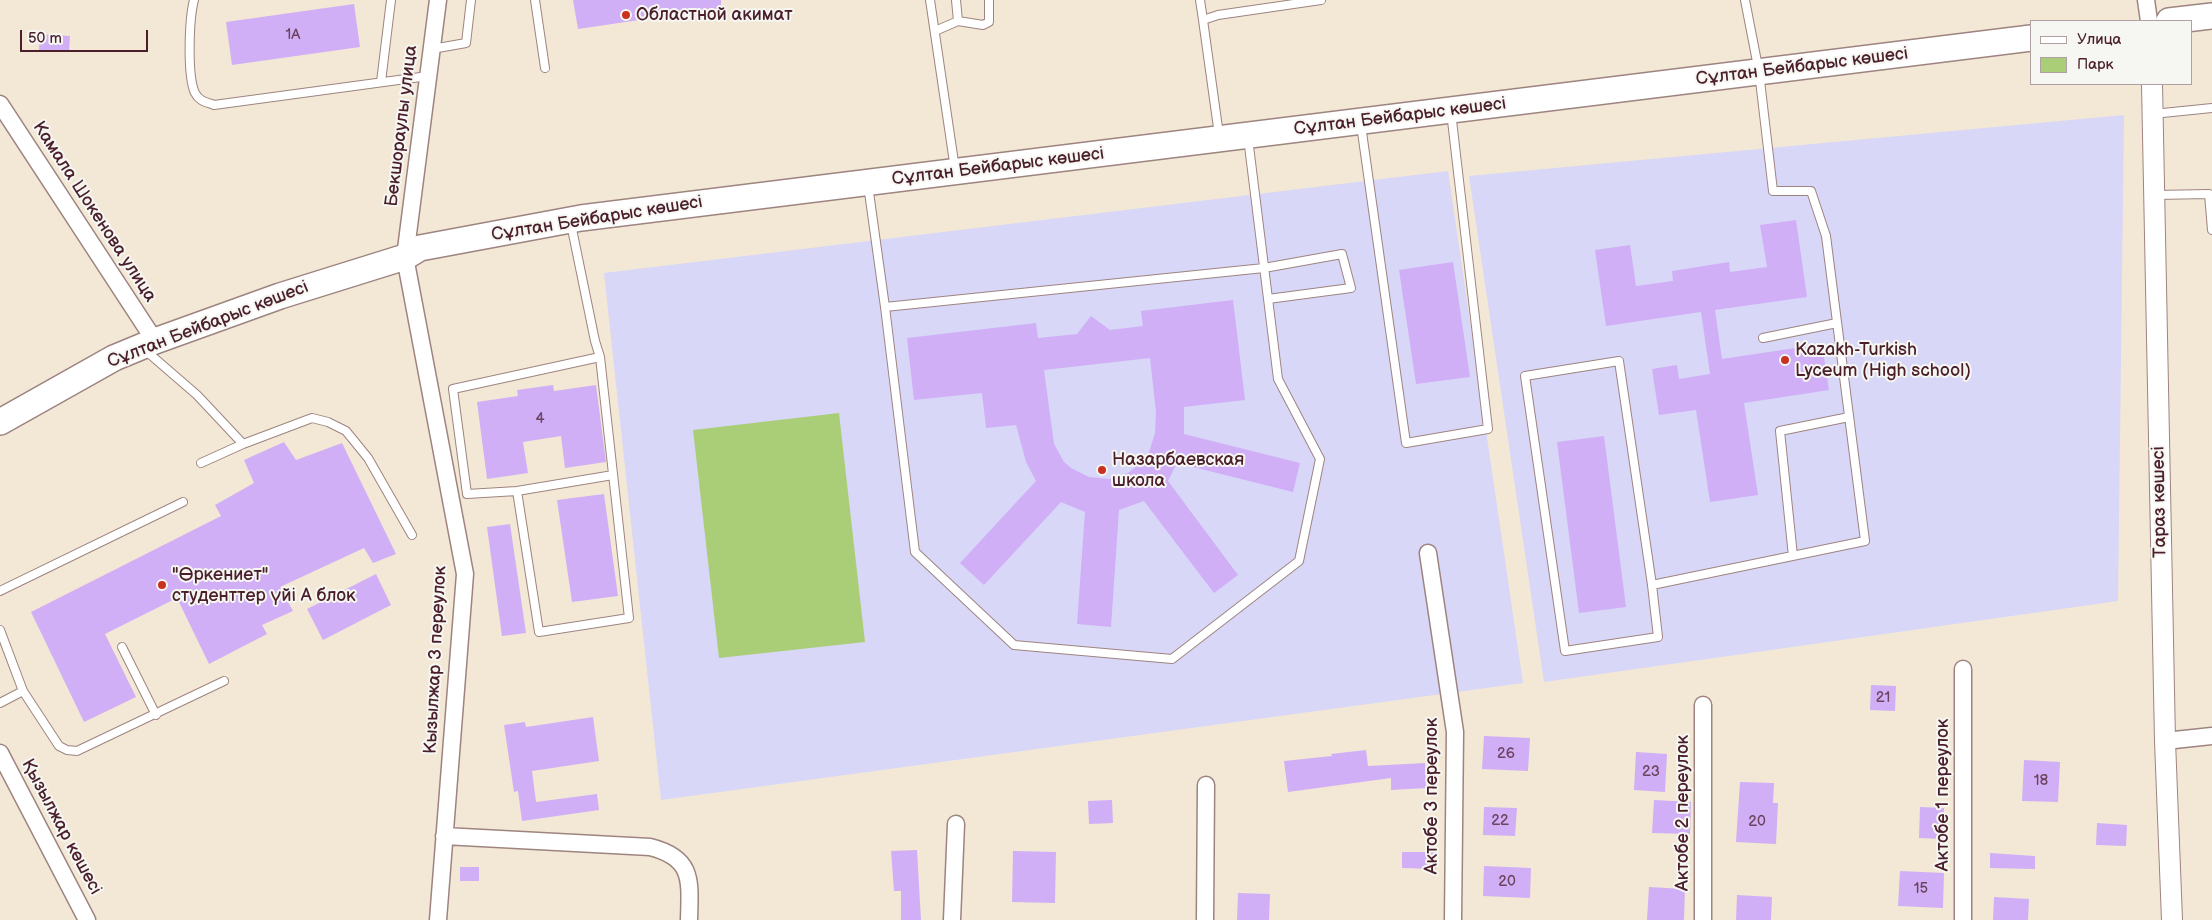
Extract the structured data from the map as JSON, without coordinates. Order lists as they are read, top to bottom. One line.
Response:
{"streets":{"main road":["Сұлтан Бейбарыс көшесі"],"street":["Бекшораулы улица","Камала Шокенова улица","Тараз көшесі","Кызылжар 3 переулок","Актобе 1 переулок","Актобе 3 переулок","Актобе 2 переулок","Қызылжар көшесі"]},"crossings":[["Сұлтан Бейбарыс көшесі","Бекшораулы улица"],["Сұлтан Бейбарыс көшесі","Камала Шокенова улица"],["Сұлтан Бейбарыс көшесі","Кызылжар 3 переулок"],["Бекшораулы улица","Кызылжар 3 переулок"]],"places":["Областной акимат","Kazakh-Turkish Lyceum (High school)","Назарбаевская школа","\"Өркениет\" студенттер үйі А блок"],"house_numbers":["1А","4","21","26","23","18","22","20","20","15"],"legend":["Улица","Парк"],"scale_bar":"50 m"}
